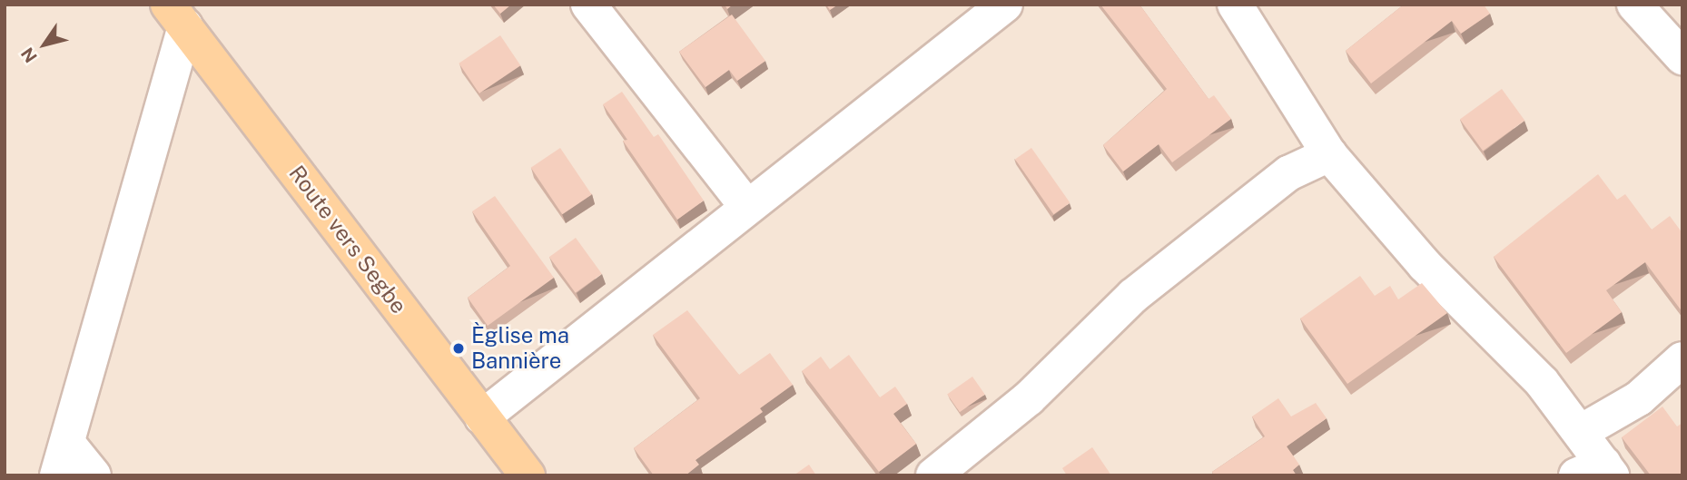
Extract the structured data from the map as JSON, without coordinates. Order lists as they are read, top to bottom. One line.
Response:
{"streets":{"main road":["Route vers Segbe"]},"places":["Èglise ma Bannière"],"north":"bottom left"}
